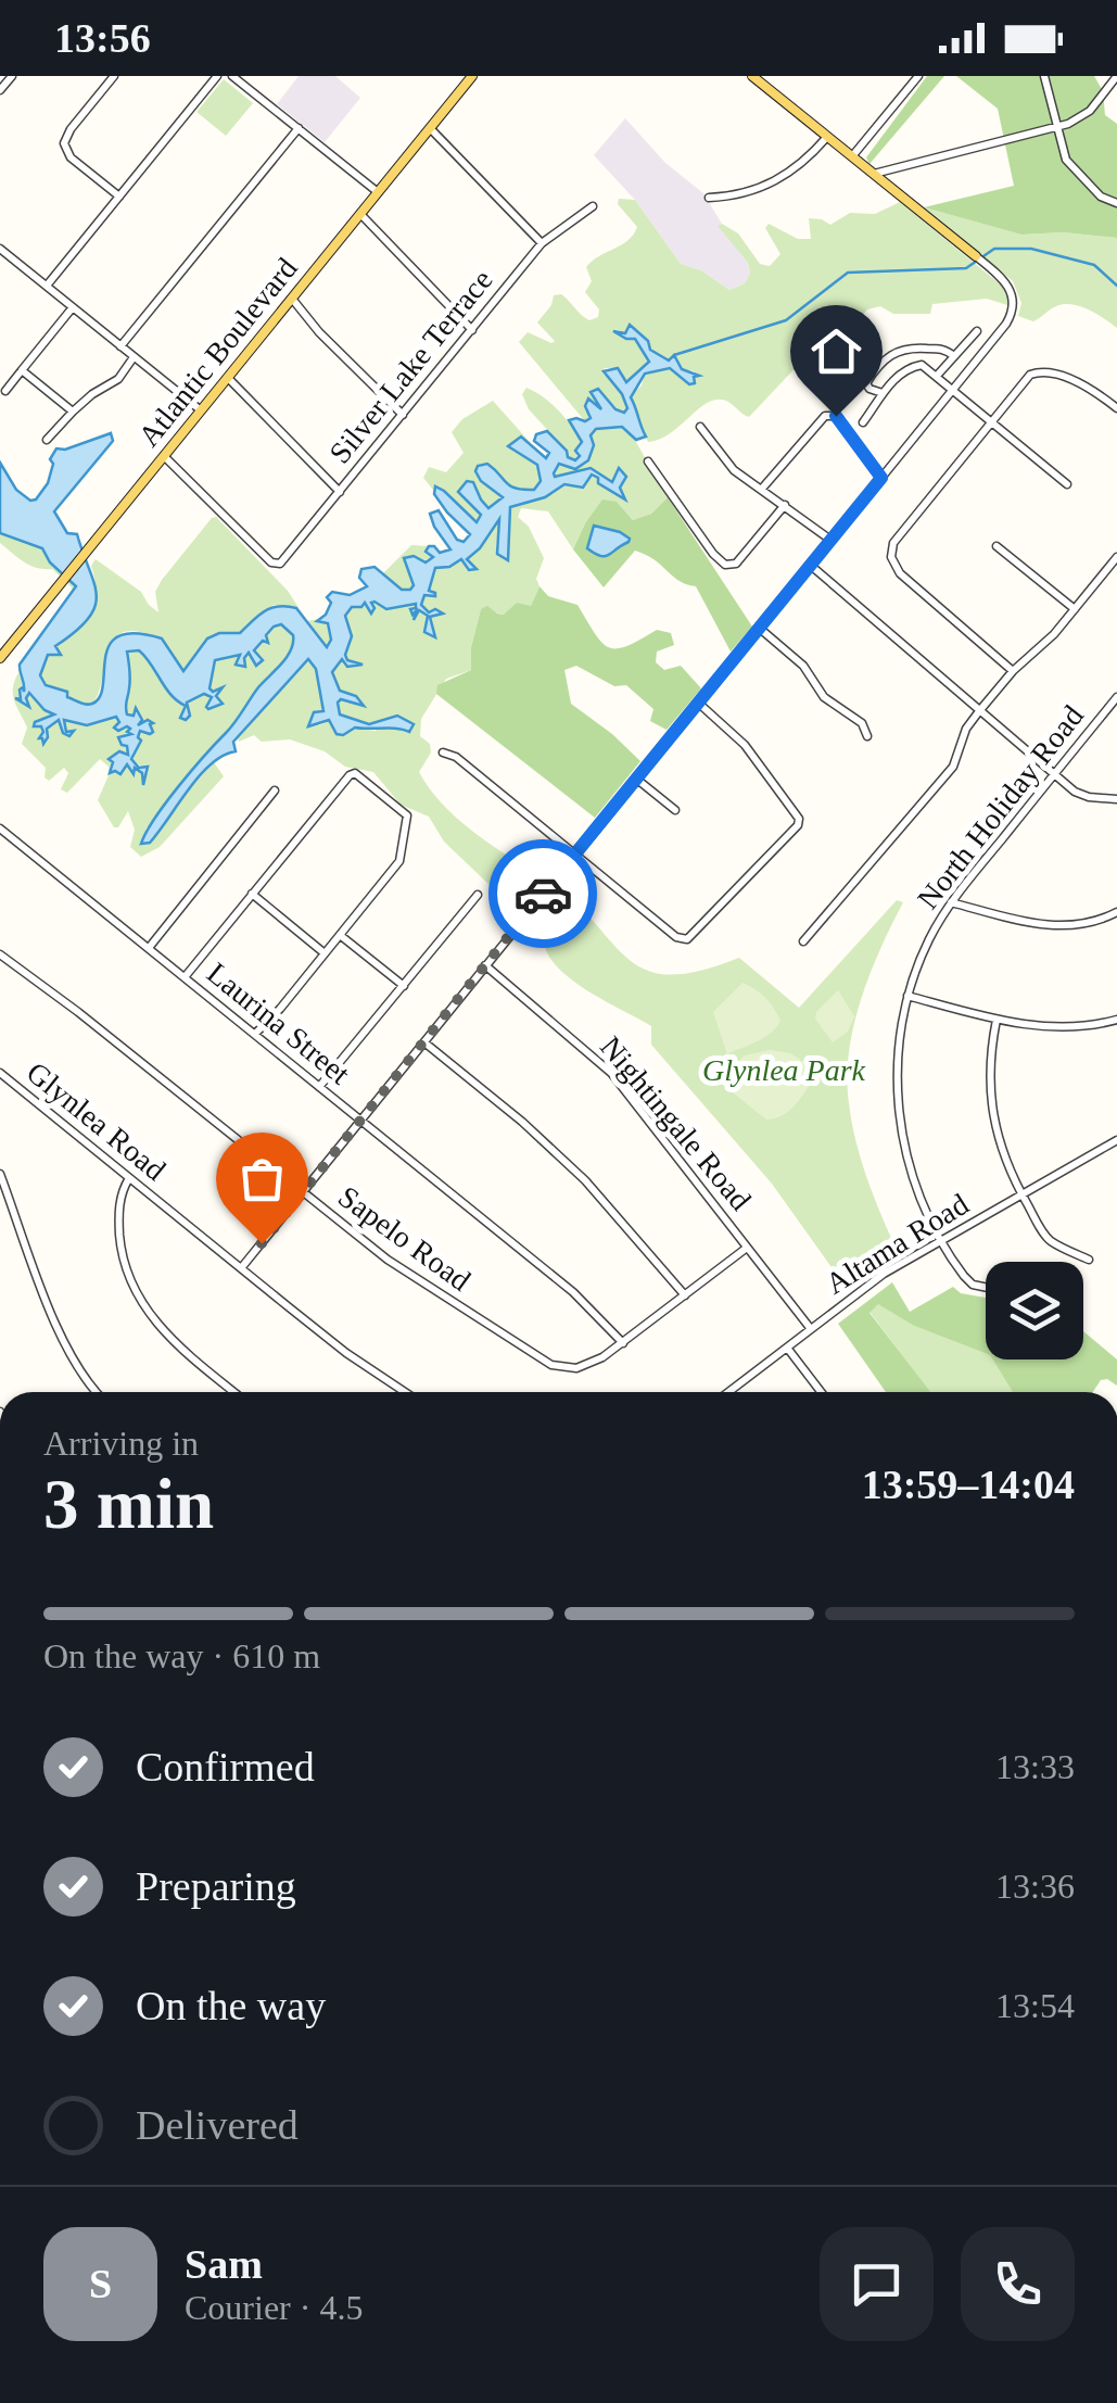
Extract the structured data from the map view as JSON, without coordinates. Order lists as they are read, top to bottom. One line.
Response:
{"streets":{"main road":["Atlantic Boulevard"],"street":["Silver Lake Terrace","North Holiday Road","Laurina Street","Glynlea Road","Nightingale Road","Sapelo Road","Altama Road"]},"crossings":[["Atlantic Boulevard","Silver Lake Terrace"],["North Holiday Road","Altama Road"],["Laurina Street","Sapelo Road"],["Nightingale Road","Sapelo Road"],["Nightingale Road","Altama Road"]],"parks":["Glynlea Park"],"page":{"status":"13:56","heading":["3 min","Arriving in","13:59–14:04"],"panel":["Sam","Courier · 4.5"],"bar":"On the way · 610 m","list":[["Confirmed","13:33"],["Preparing","13:36"],["On the way","13:54"],"Delivered"],"round":"S"}}
